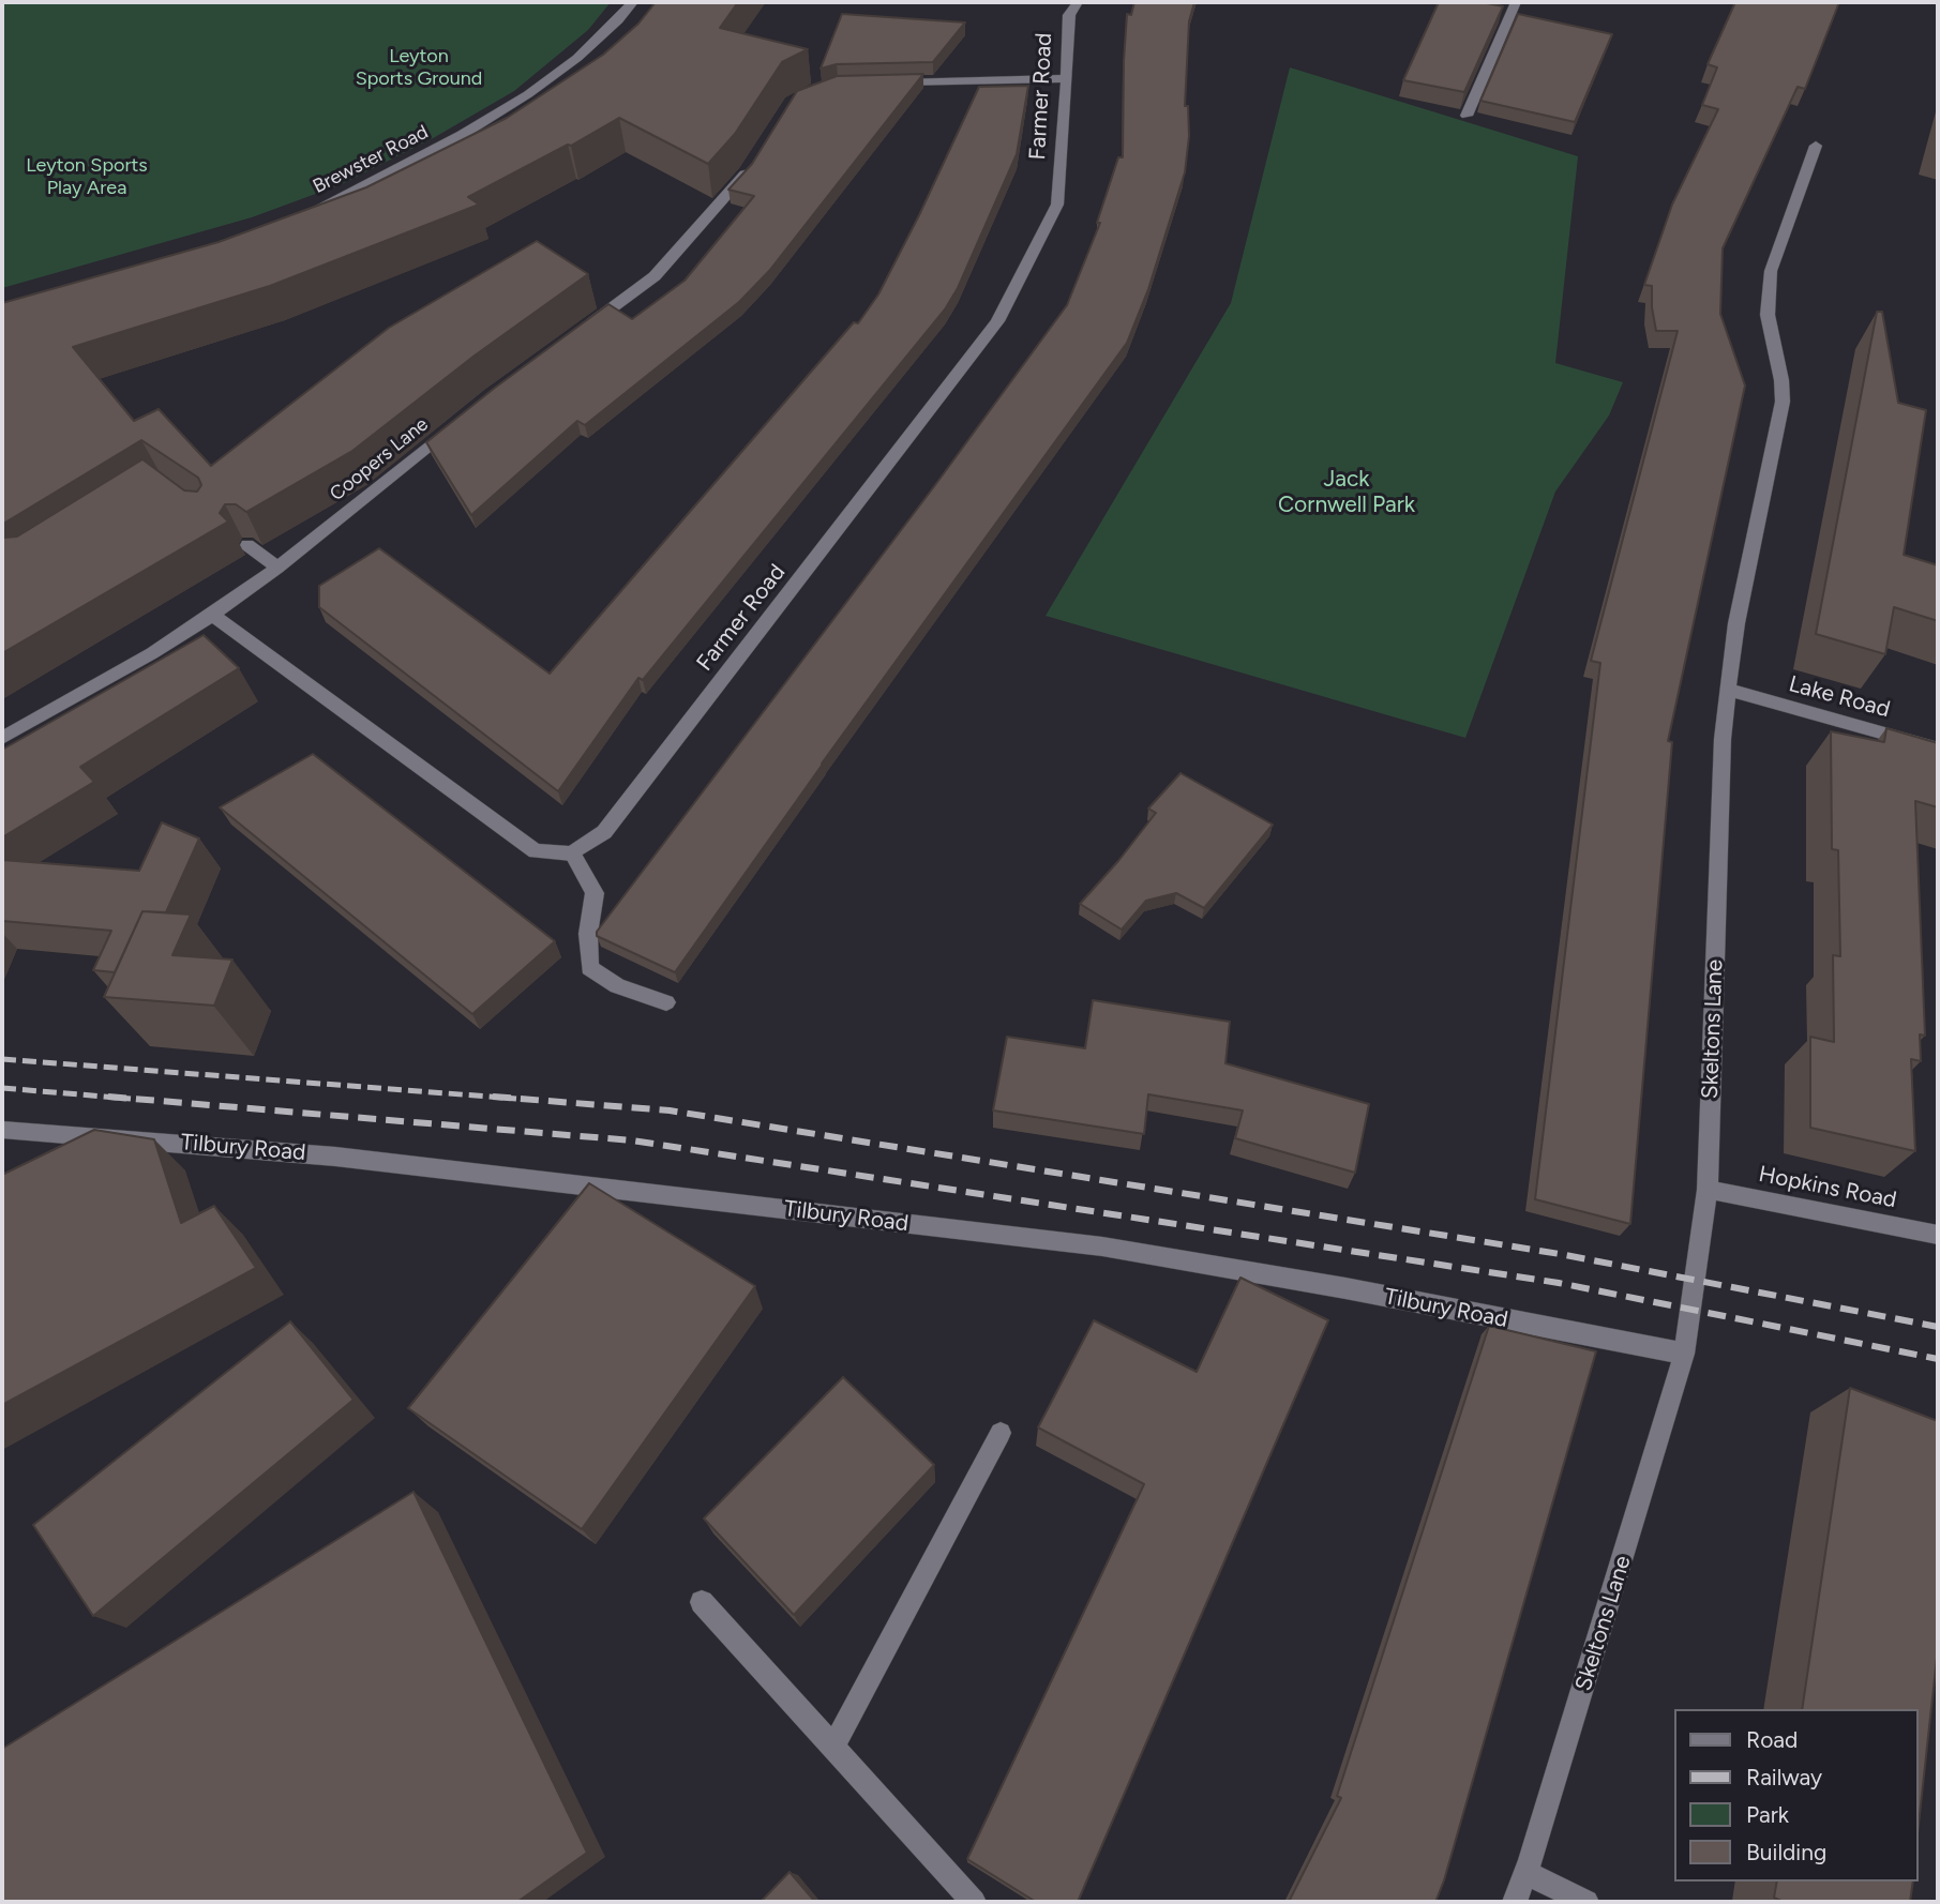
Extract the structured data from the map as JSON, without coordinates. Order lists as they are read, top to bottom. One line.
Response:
{"streets":{"street":["Farmer Road","Brewster Road","Coopers Lane","Lake Road","Skeltons Lane","Tilbury Road","Hopkins Road"]},"crossings":[["Lake Road","Skeltons Lane"],["Skeltons Lane","Tilbury Road"],["Skeltons Lane","Hopkins Road"]],"parks":["Leyton Sports Ground","Leyton Sports Play Area","Jack Cornwell Park"],"legend":["Road","Railway","Park","Building"]}
